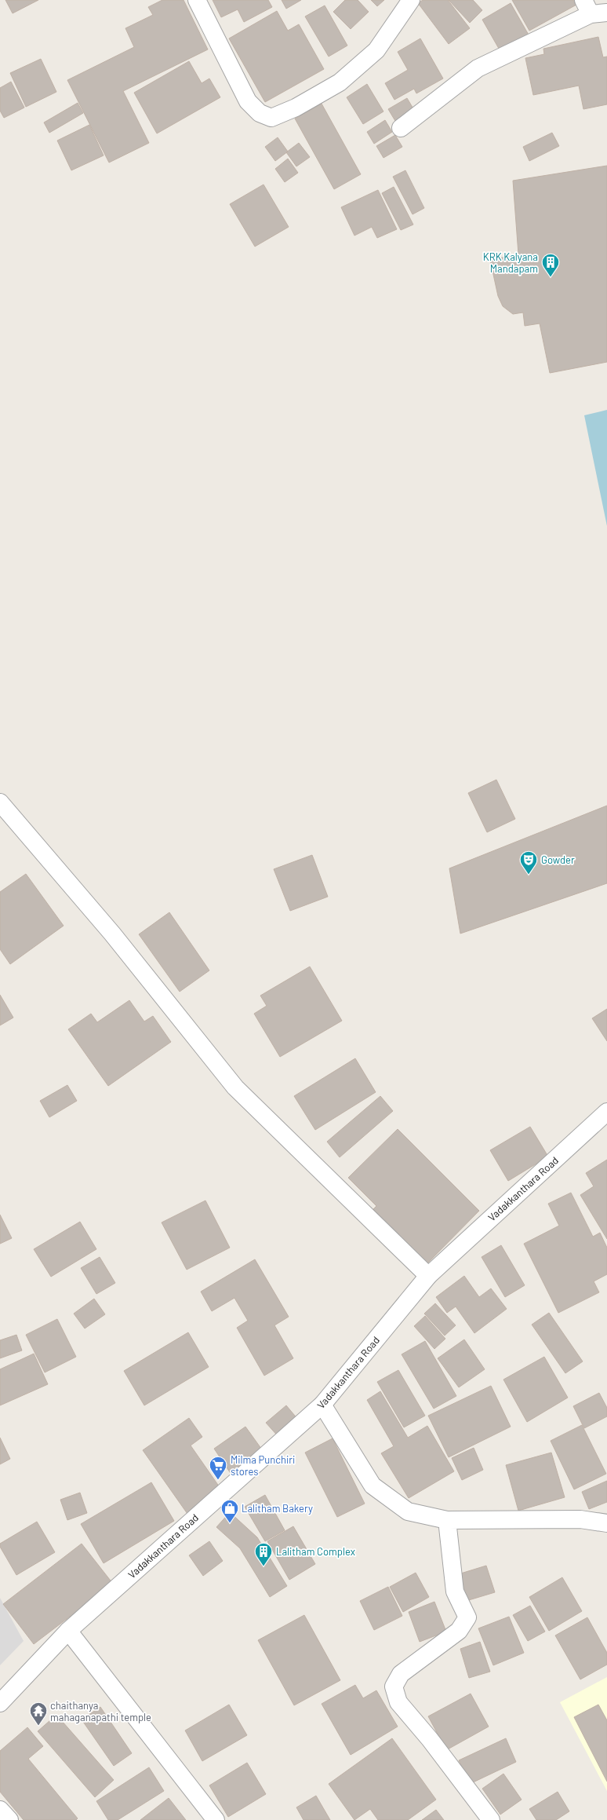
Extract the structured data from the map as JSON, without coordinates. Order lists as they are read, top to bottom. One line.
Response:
{"streets":{"street":["Vadakkanthara Road"]},"places":{"building":["KRK Kalyana Mandapam","Lalitham Complex"],"theatre":["Gowder"],"supermarket":["Milma Punchiri stores"],"shop":["Lalitham Bakery"],"temple":["chaithanya mahaganapathi temple"]}}
